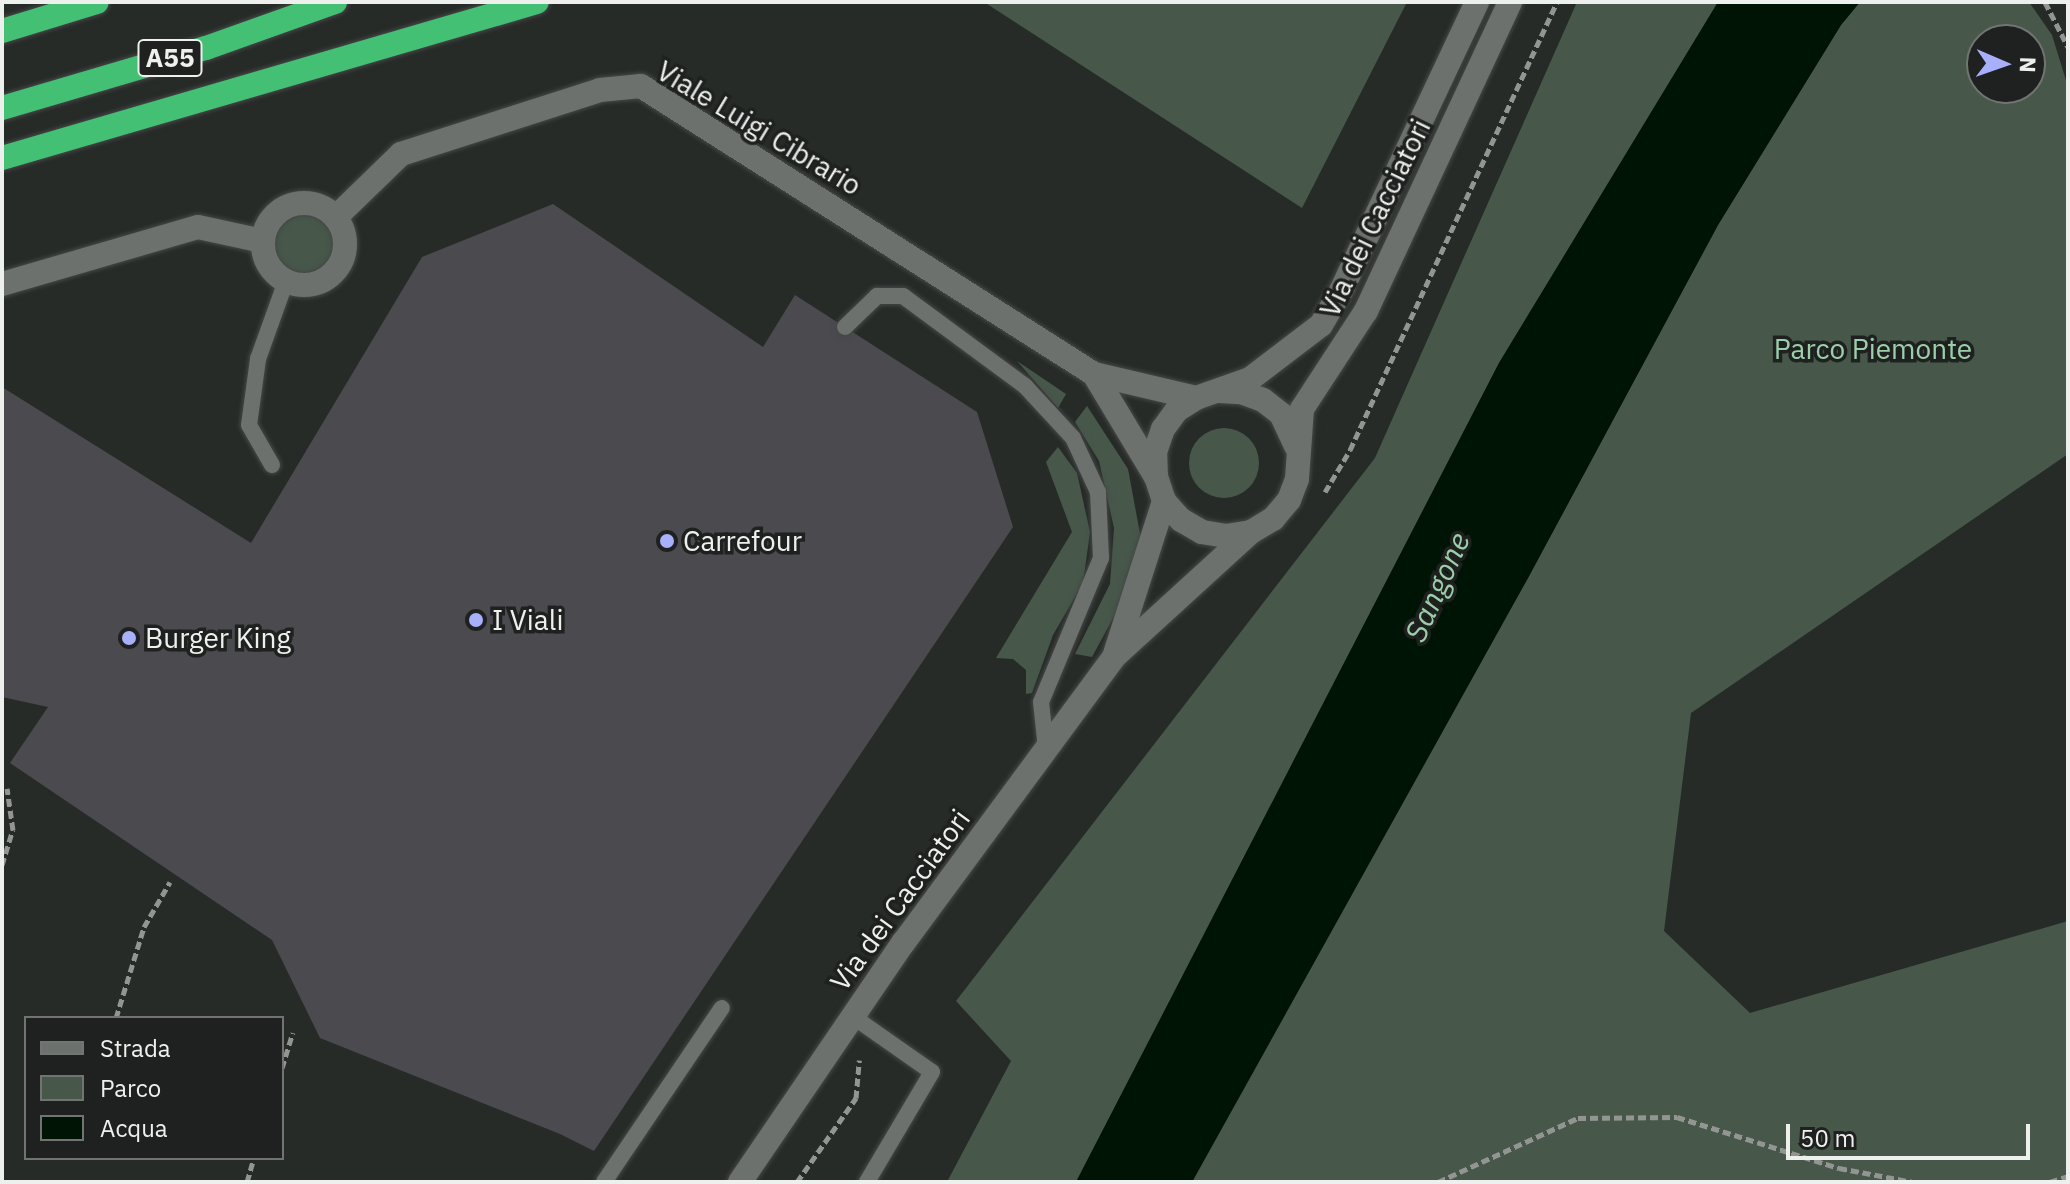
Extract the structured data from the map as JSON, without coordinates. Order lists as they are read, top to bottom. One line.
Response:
{"streets":{"highway":["A55"],"street":["Viale Luigi Cibrario","Via dei Cacciatori"]},"water":["Sangone"],"parks":["Parco Piemonte"],"places":["Carrefour","I Viali","Burger King"],"legend":["Strada","Parco","Acqua"],"scale_bar":"50 m","north":"right"}
